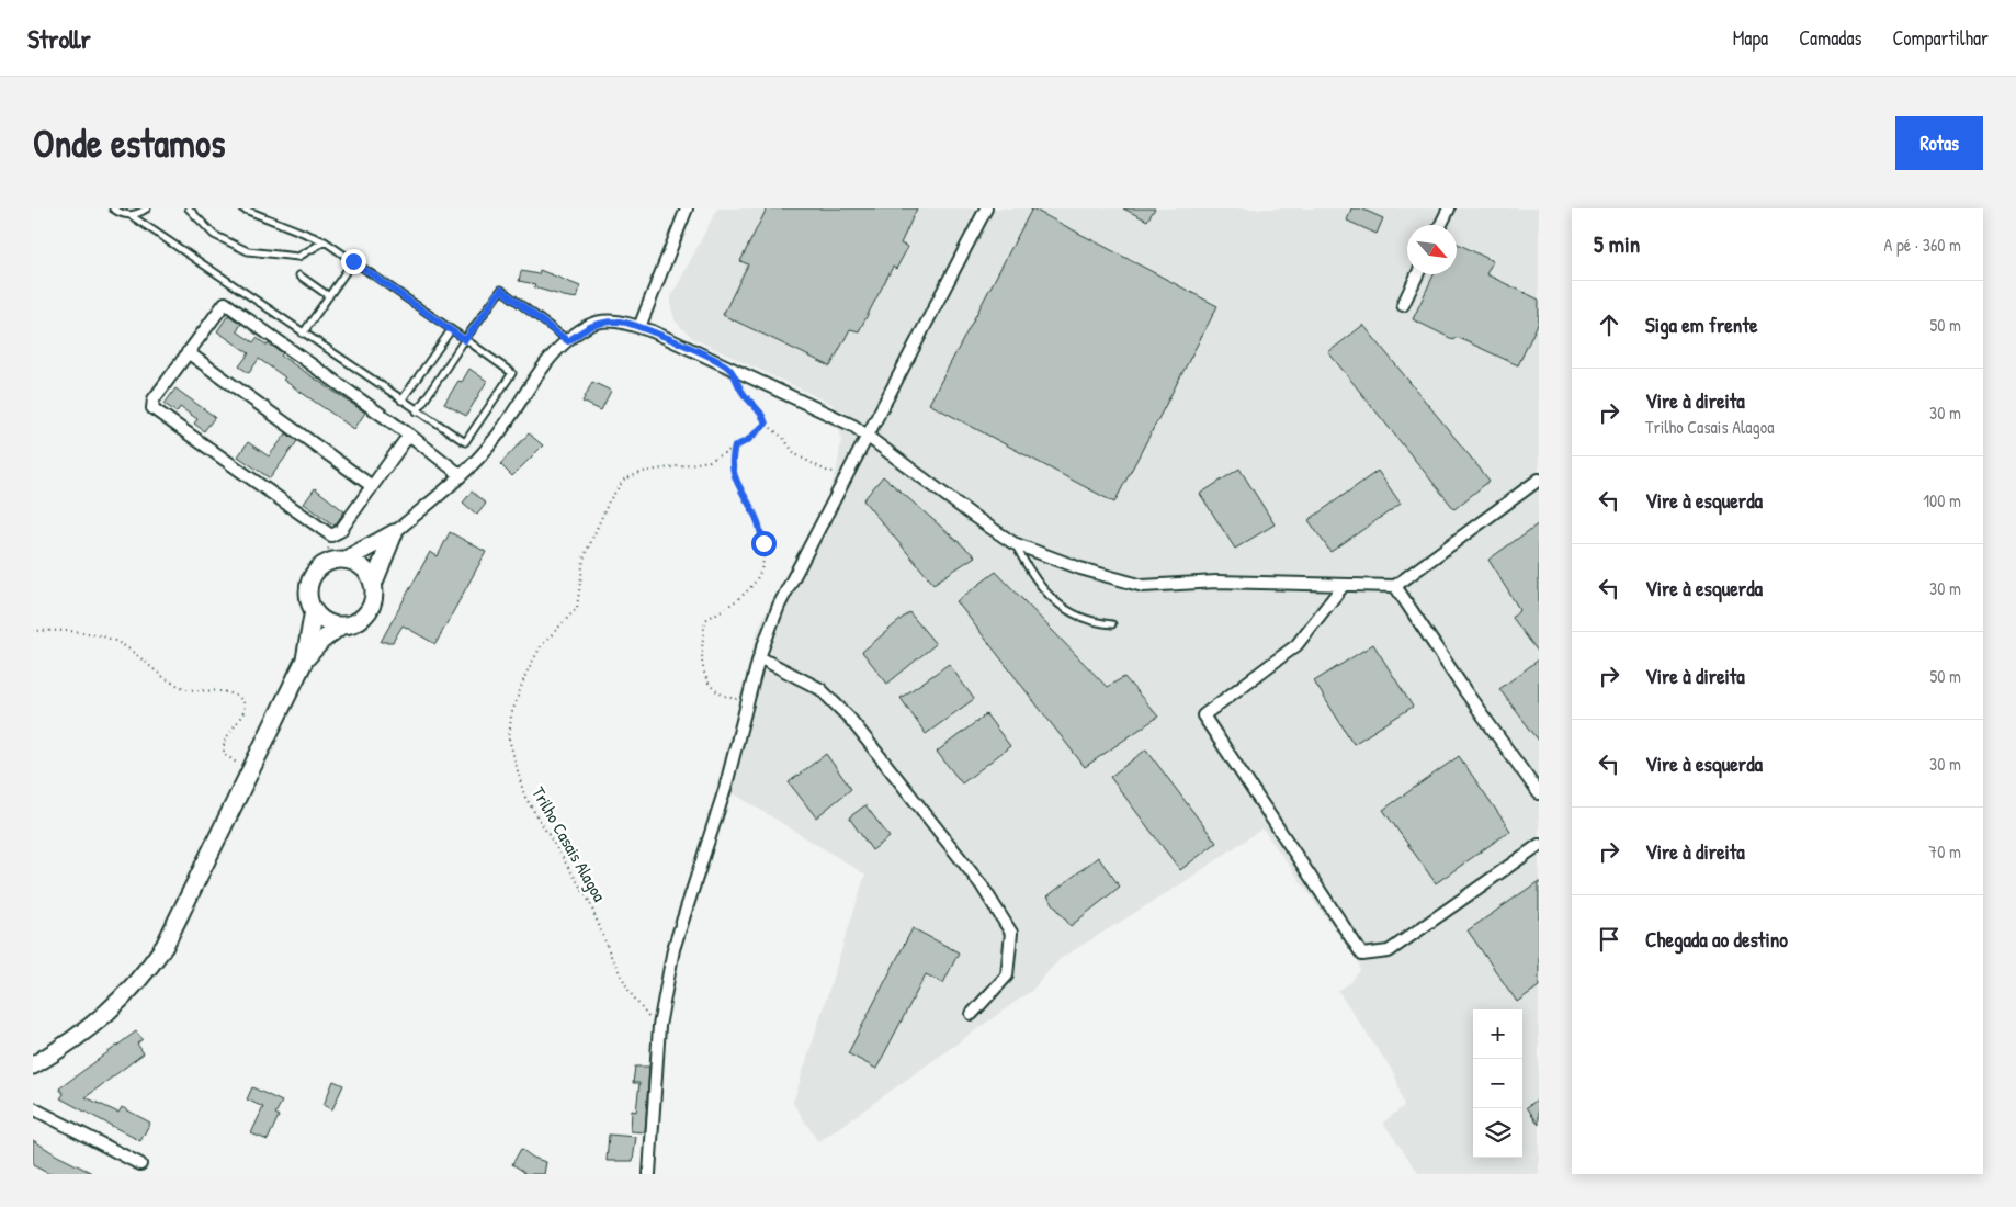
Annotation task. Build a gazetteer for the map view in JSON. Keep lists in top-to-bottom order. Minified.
{"streets":{"path":["Trilho Casais Alagoa"]},"north":"bottom right","page":{"header":"Strollr","nav":["Mapa","Camadas","Compartilhar"],"buttons":"Rotas","title":"Onde estamos","heading":["5 min","A pé · 360 m"],"list":[["Siga em frente","50 m"],["Vire à direita","Trilho Casais Alagoa","30 m"],["Vire à esquerda","100 m"],["Vire à esquerda","30 m"],["Vire à direita","50 m"],["Vire à esquerda","30 m"],["Vire à direita","70 m"],"Chegada ao destino"],"map_buttons":["+","−"]}}
